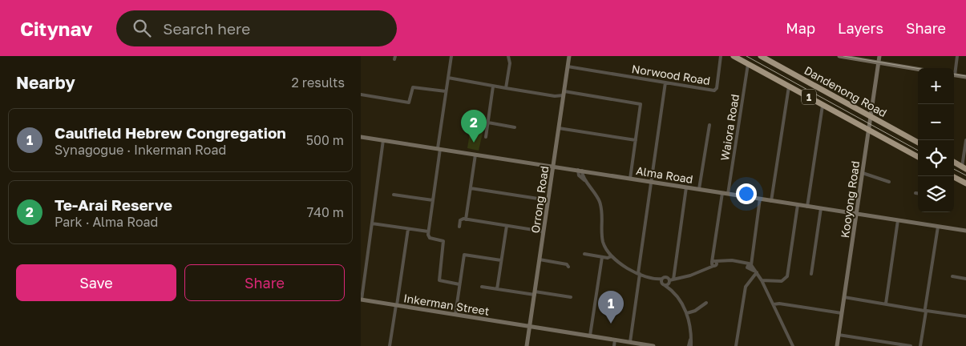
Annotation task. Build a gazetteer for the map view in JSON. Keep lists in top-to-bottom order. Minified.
{"streets":{"highway":["Dandenong Road","1"],"street":["Norwood Road","Waiora Road","Alma Road","Orrong Road","Kooyong Road","Inkerman Street"]},"crossings":[["Norwood Road","Orrong Road"],["Dandenong Road","Waiora Road"],["Dandenong Road","Kooyong Road"],["Waiora Road","Alma Road"],["Alma Road","Orrong Road"],["Alma Road","Kooyong Road"],["Orrong Road","Inkerman Street"]],"page":{"header":"Citynav","search":"Search here","nav":["Map","Layers","Share"],"heading":["Nearby","2 results"],"map_buttons":["+","−"],"list":[{"mark":"1","name":"Caulfield Hebrew Congregation","note":"Synagogue · Inkerman Road","value":"500 m"},{"mark":"2","name":"Te-Arai Reserve","note":"Park · Alma Road","value":"740 m"}],"pins":["2","1"],"buttons":["Save","Share"]}}
